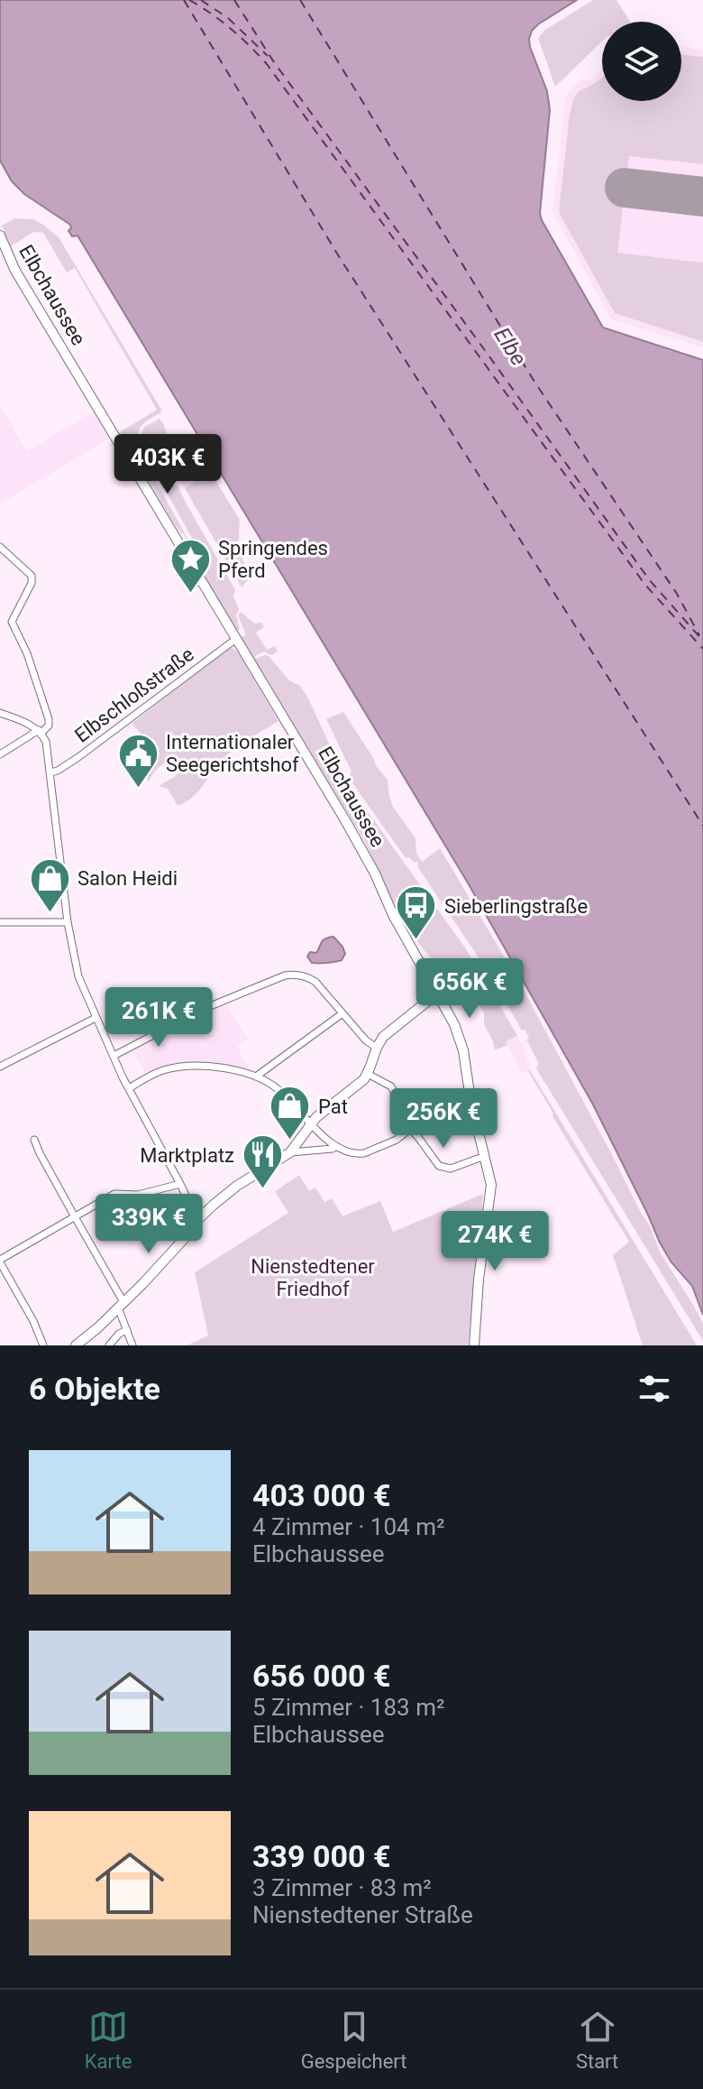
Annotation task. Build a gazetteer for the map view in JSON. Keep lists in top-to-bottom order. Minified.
{"streets":{"main road":["Elbchaussee"],"street":["Elbschloßstraße"]},"crossings":[["Elbchaussee","Elbschloßstraße"]],"water":["Elbe"],"parks":["Nienstedtener Friedhof"],"places":{"place":["Springendes Pferd"],"public building":["Internationaler Seegerichtshof"],"shop":["Salon Heidi","Pat"],"bus stop":["Sieberlingstraße"],"restaurant":["Marktplatz"]},"page":{"price":["403K €","656K €","261K €","256K €","339K €","274K €"],"heading":"6 Objekte","list":[{"name":"403 000 €","note":"4 Zimmer · 104 m² · Elbchaussee"},{"name":"656 000 €","note":"5 Zimmer · 183 m² · Elbchaussee"},{"name":"339 000 €","note":"3 Zimmer · 83 m² · Nienstedtener Straße"}],"tabs":["Karte","Gespeichert","Start"]}}
